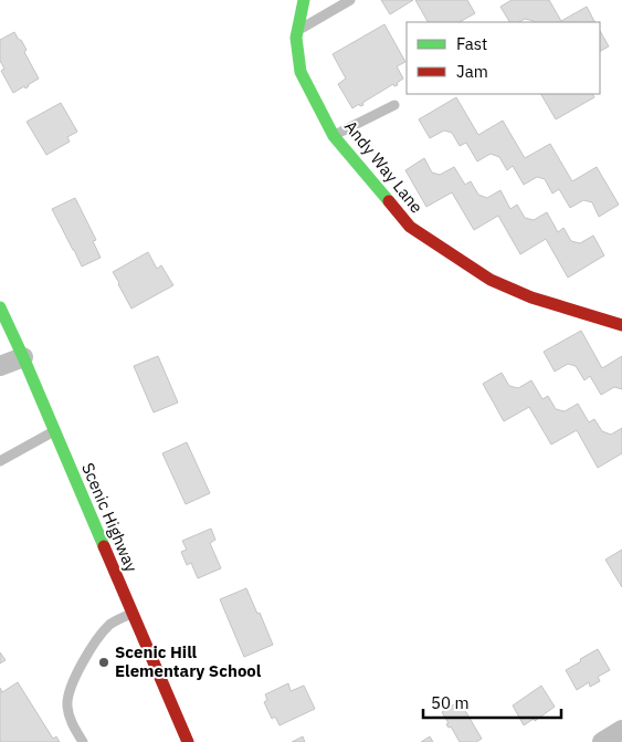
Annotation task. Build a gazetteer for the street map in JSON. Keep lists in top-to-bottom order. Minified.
{"streets":{"street":["Andy Way Lane","Scenic Highway"]},"places":["Scenic Hill Elementary School"],"legend":["Fast","Jam"],"scale_bar":"50 m"}
